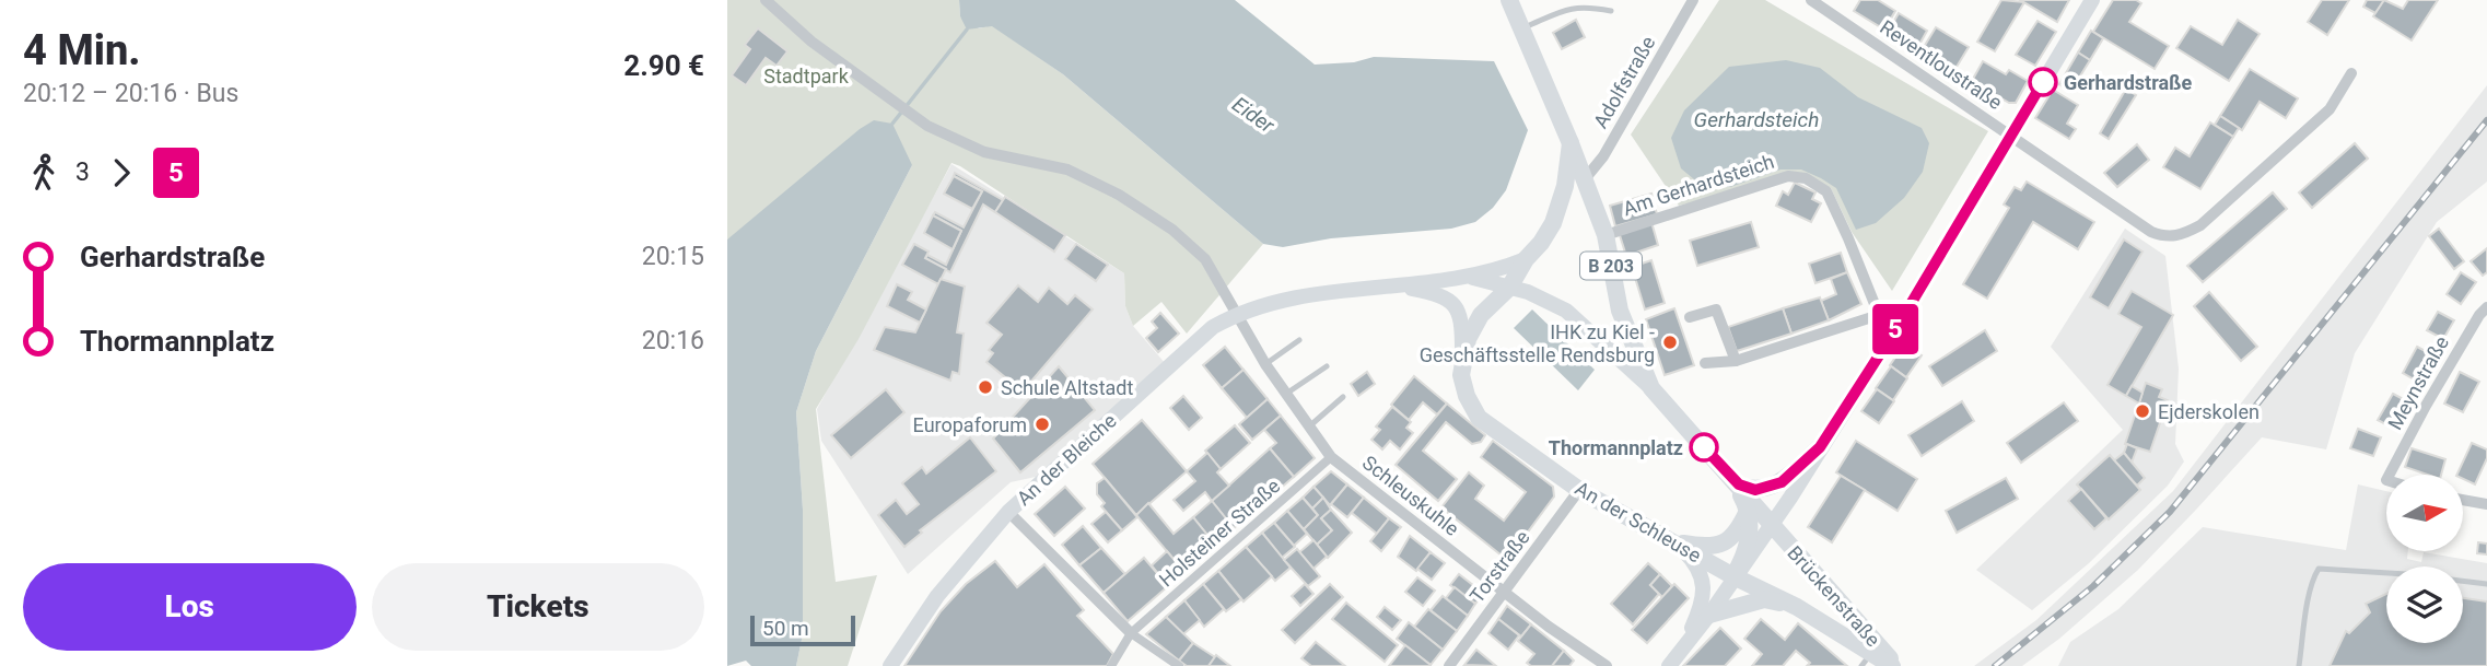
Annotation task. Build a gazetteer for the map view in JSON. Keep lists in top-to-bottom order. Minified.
{"streets":{"main road":["B 203","An der Bleiche","An der Schleuse","Brückenstraße"],"street":["Reventloustraße","Adolfstraße","Am Gerhardsteich","Meynstraße","Schleuskuhle","Holsteiner Straße","Torstraße"]},"crossings":[["Adolfstraße","B 203"],["Am Gerhardsteich","B 203"],["B 203","Brückenstraße"],["An der Bleiche","Schleuskuhle"],["Schleuskuhle","Holsteiner Straße"],["Schleuskuhle","Torstraße"],["An der Schleuse","Torstraße"],["An der Schleuse","Brückenstraße"]],"water":["Eider","Gerhardsteich"],"parks":["Stadtpark"],"places":["Gerhardstraße","IHK zu Kiel - Geschäftsstelle Rendsburg","Schule Altstadt","Ejderskolen","Europaforum","Thormannplatz"],"lines":["bus line 5"],"scale_bar":"50 m","north":"right","page":{"heading":["4 Min.","20:12 – 20:16 · Bus","2.90 €"],"on_map":"5","legs":["3","5"],"list":[{"name":"Gerhardstraße","value":"20:15"},{"name":"Thormannplatz","value":"20:16"}],"buttons":["Los","Tickets"],"scale":"50 m"}}
